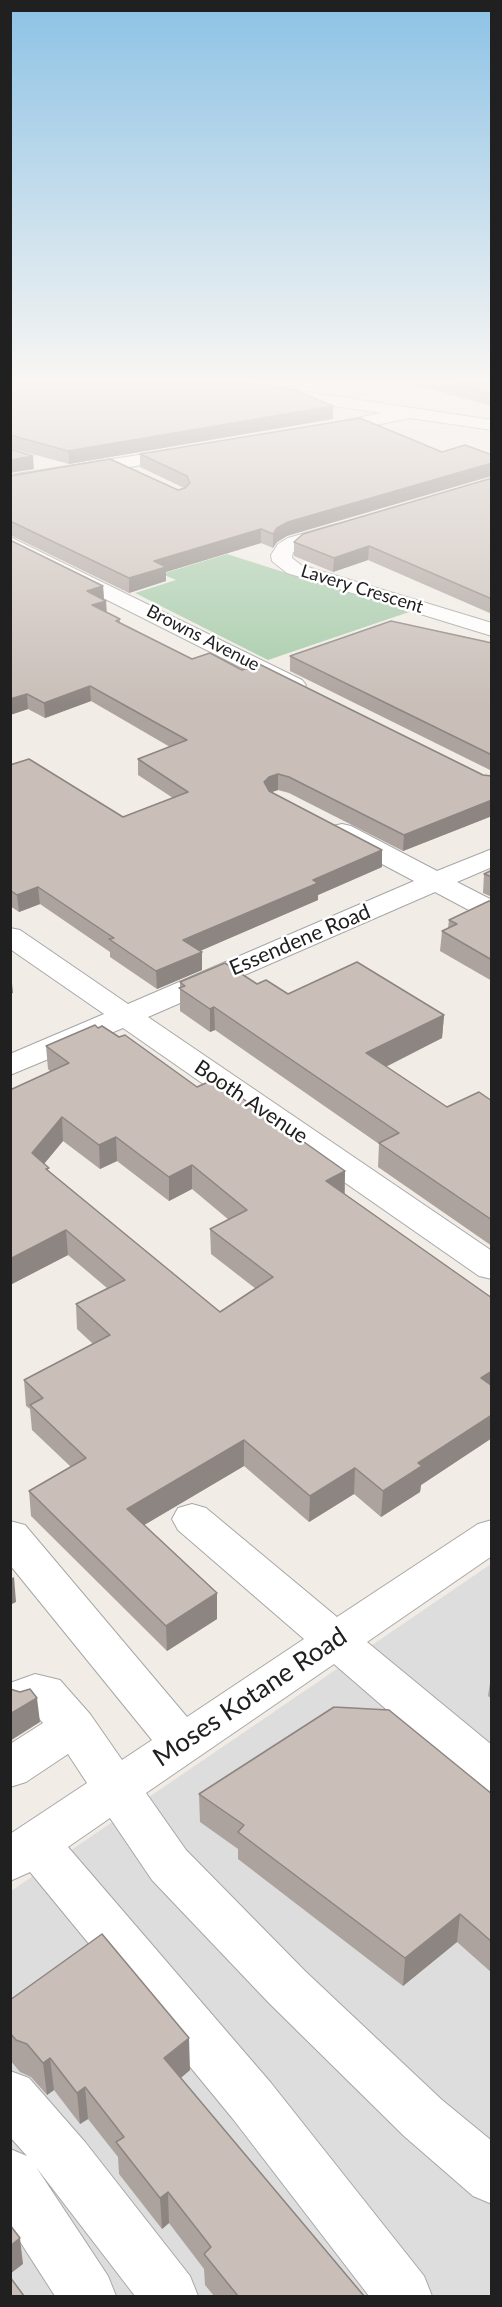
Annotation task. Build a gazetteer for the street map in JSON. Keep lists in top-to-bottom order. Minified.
{"streets":{"street":["Lavery Crescent","Browns Avenue","Essendene Road","Booth Avenue","Moses Kotane Road"]},"crossings":[["Essendene Road","Booth Avenue"]]}
